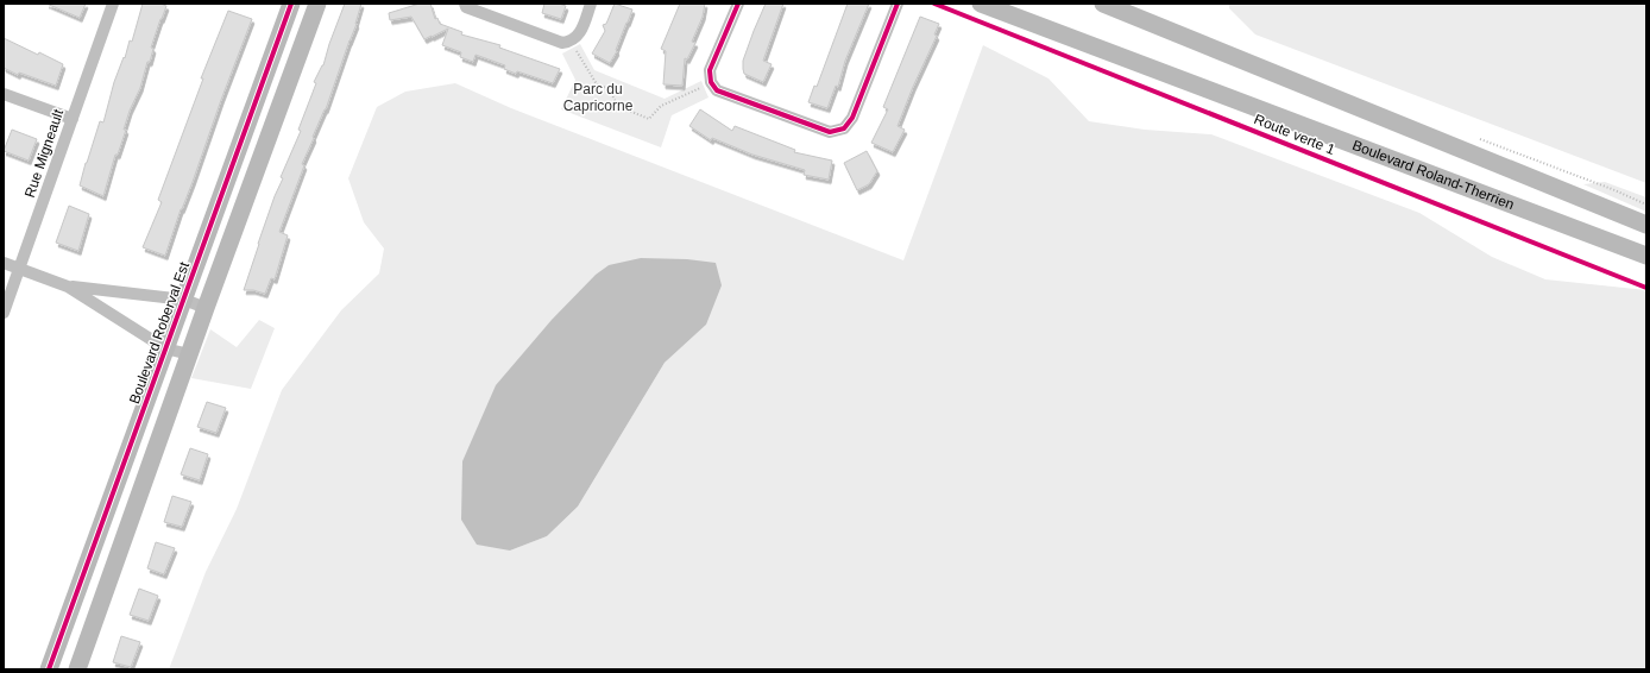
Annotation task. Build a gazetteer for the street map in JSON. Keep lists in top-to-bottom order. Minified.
{"streets":{"street":["Rue Migneault","Boulevard Roland-Therrien","Boulevard Roberval Est"],"cycle path":["Route verte 1"]},"parks":["Parc du Capricorne"]}
